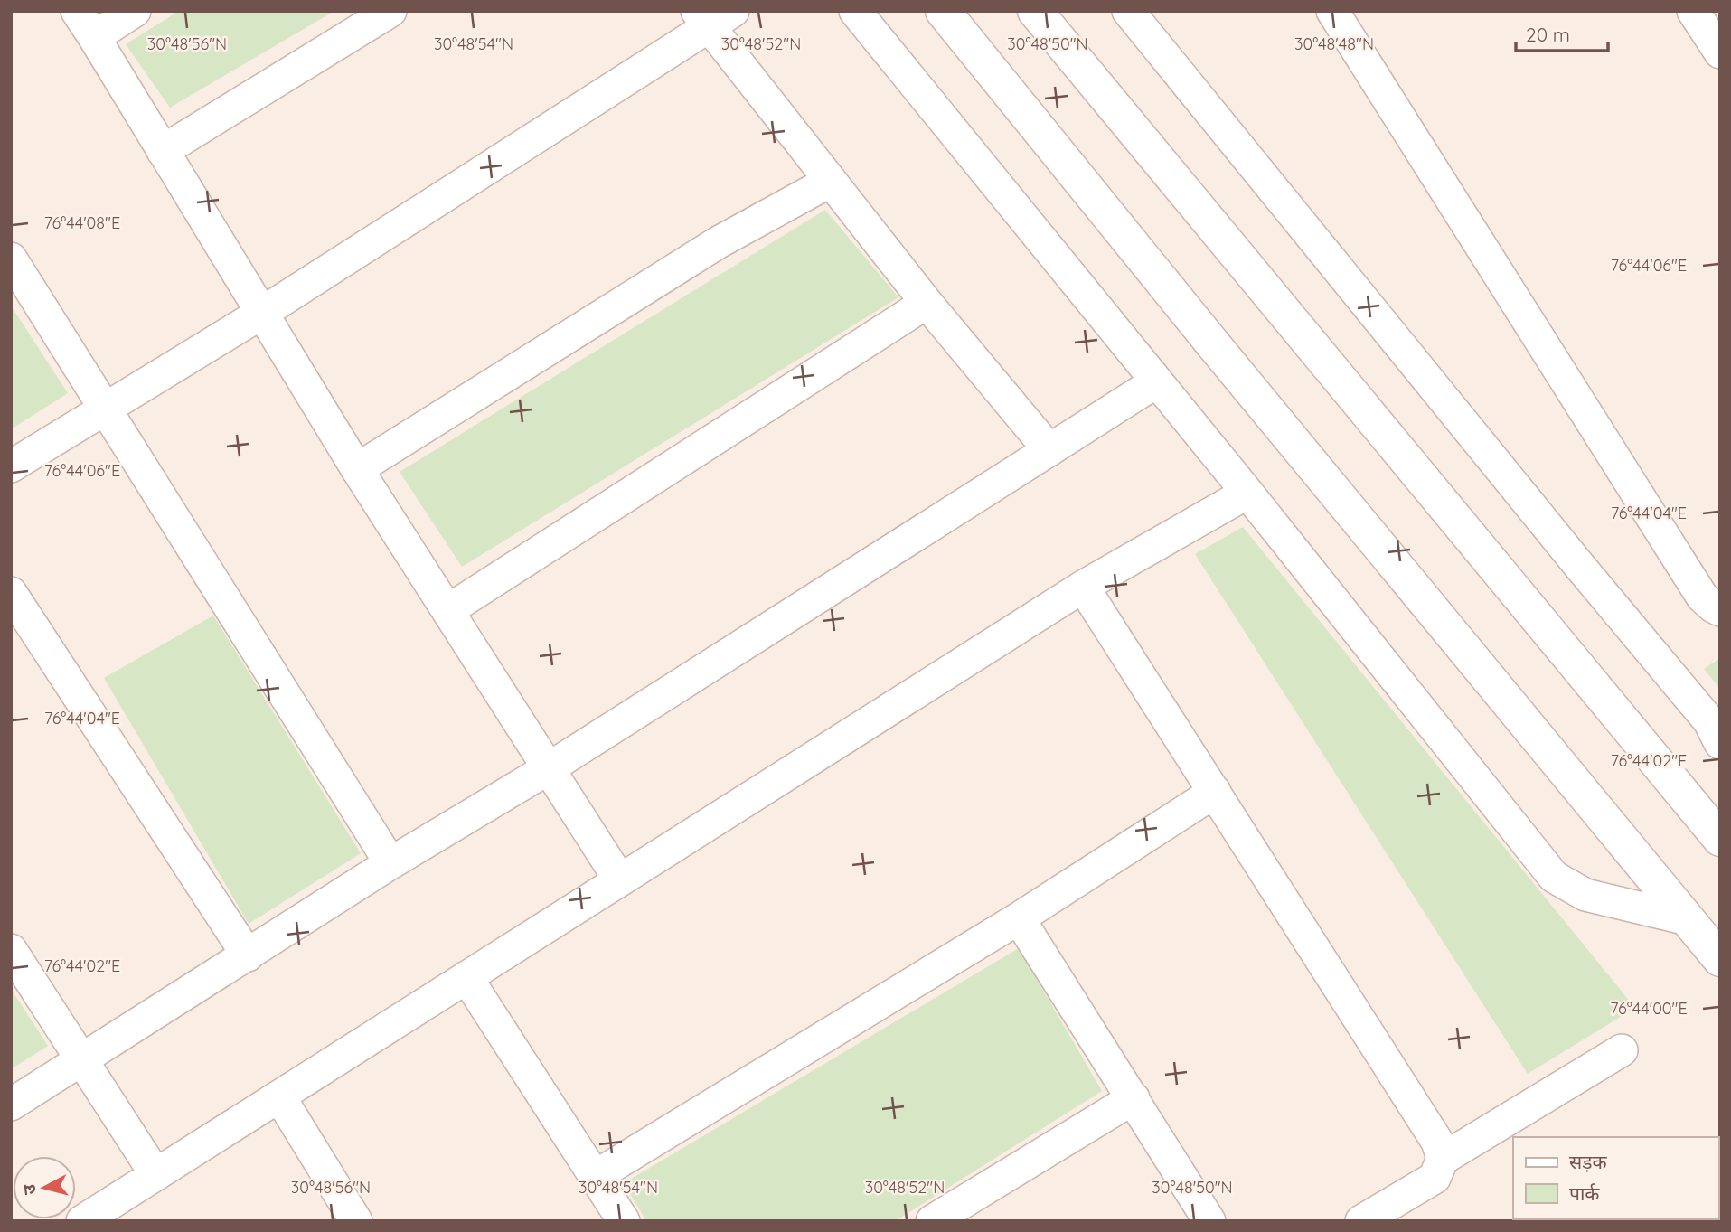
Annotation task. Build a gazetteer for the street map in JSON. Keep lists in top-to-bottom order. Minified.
{"legend":["सड़क","पार्क"],"scale_bar":"20 m","north":"left","coordinates":["30°48'56\"N","30°48'54\"N","30°48'52\"N","30°48'50\"N","30°48'48\"N","76°44'08\"E","76°44'06\"E","76°44'04\"E","76°44'02\"E","76°44'00\"E"]}
